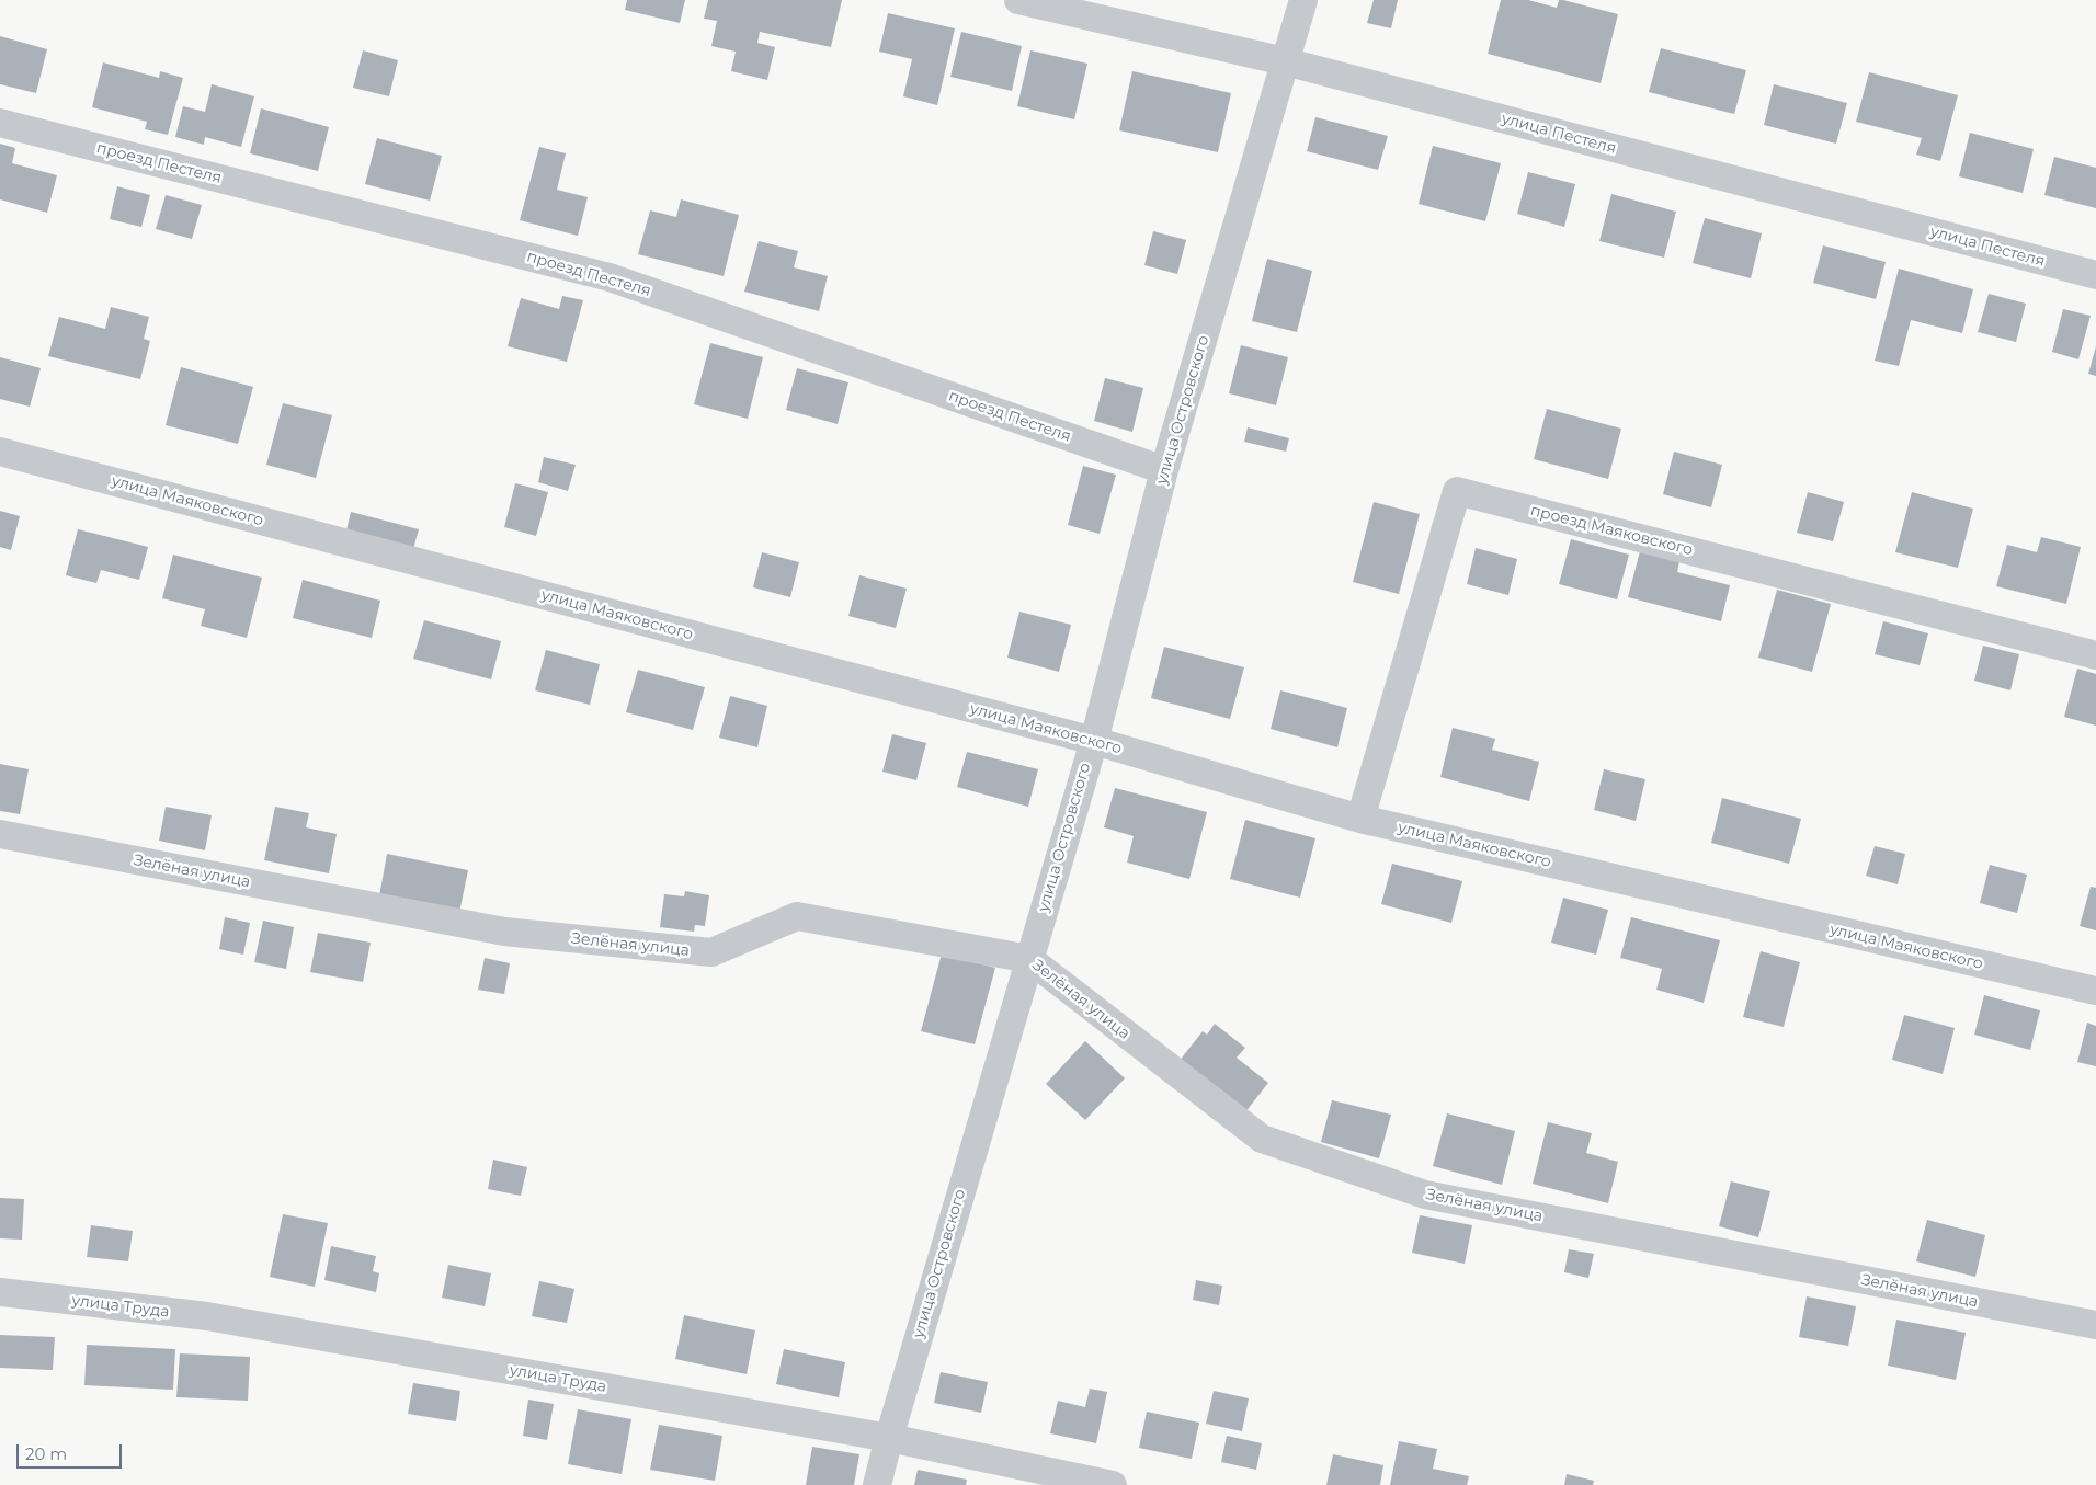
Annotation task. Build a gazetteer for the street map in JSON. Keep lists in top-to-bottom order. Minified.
{"streets":{"street":["улица Пестеля","проезд Пестеля","улица Островского","улица Маяковского","проезд Маяковского","Зелёная улица","улица Труда"]},"crossings":[["улица Пестеля","улица Островского"],["проезд Пестеля","улица Островского"],["улица Островского","улица Маяковского"],["улица Островского","Зелёная улица"],["улица Островского","улица Труда"],["улица Маяковского","проезд Маяковского"]],"scale_bar":"20 m"}
